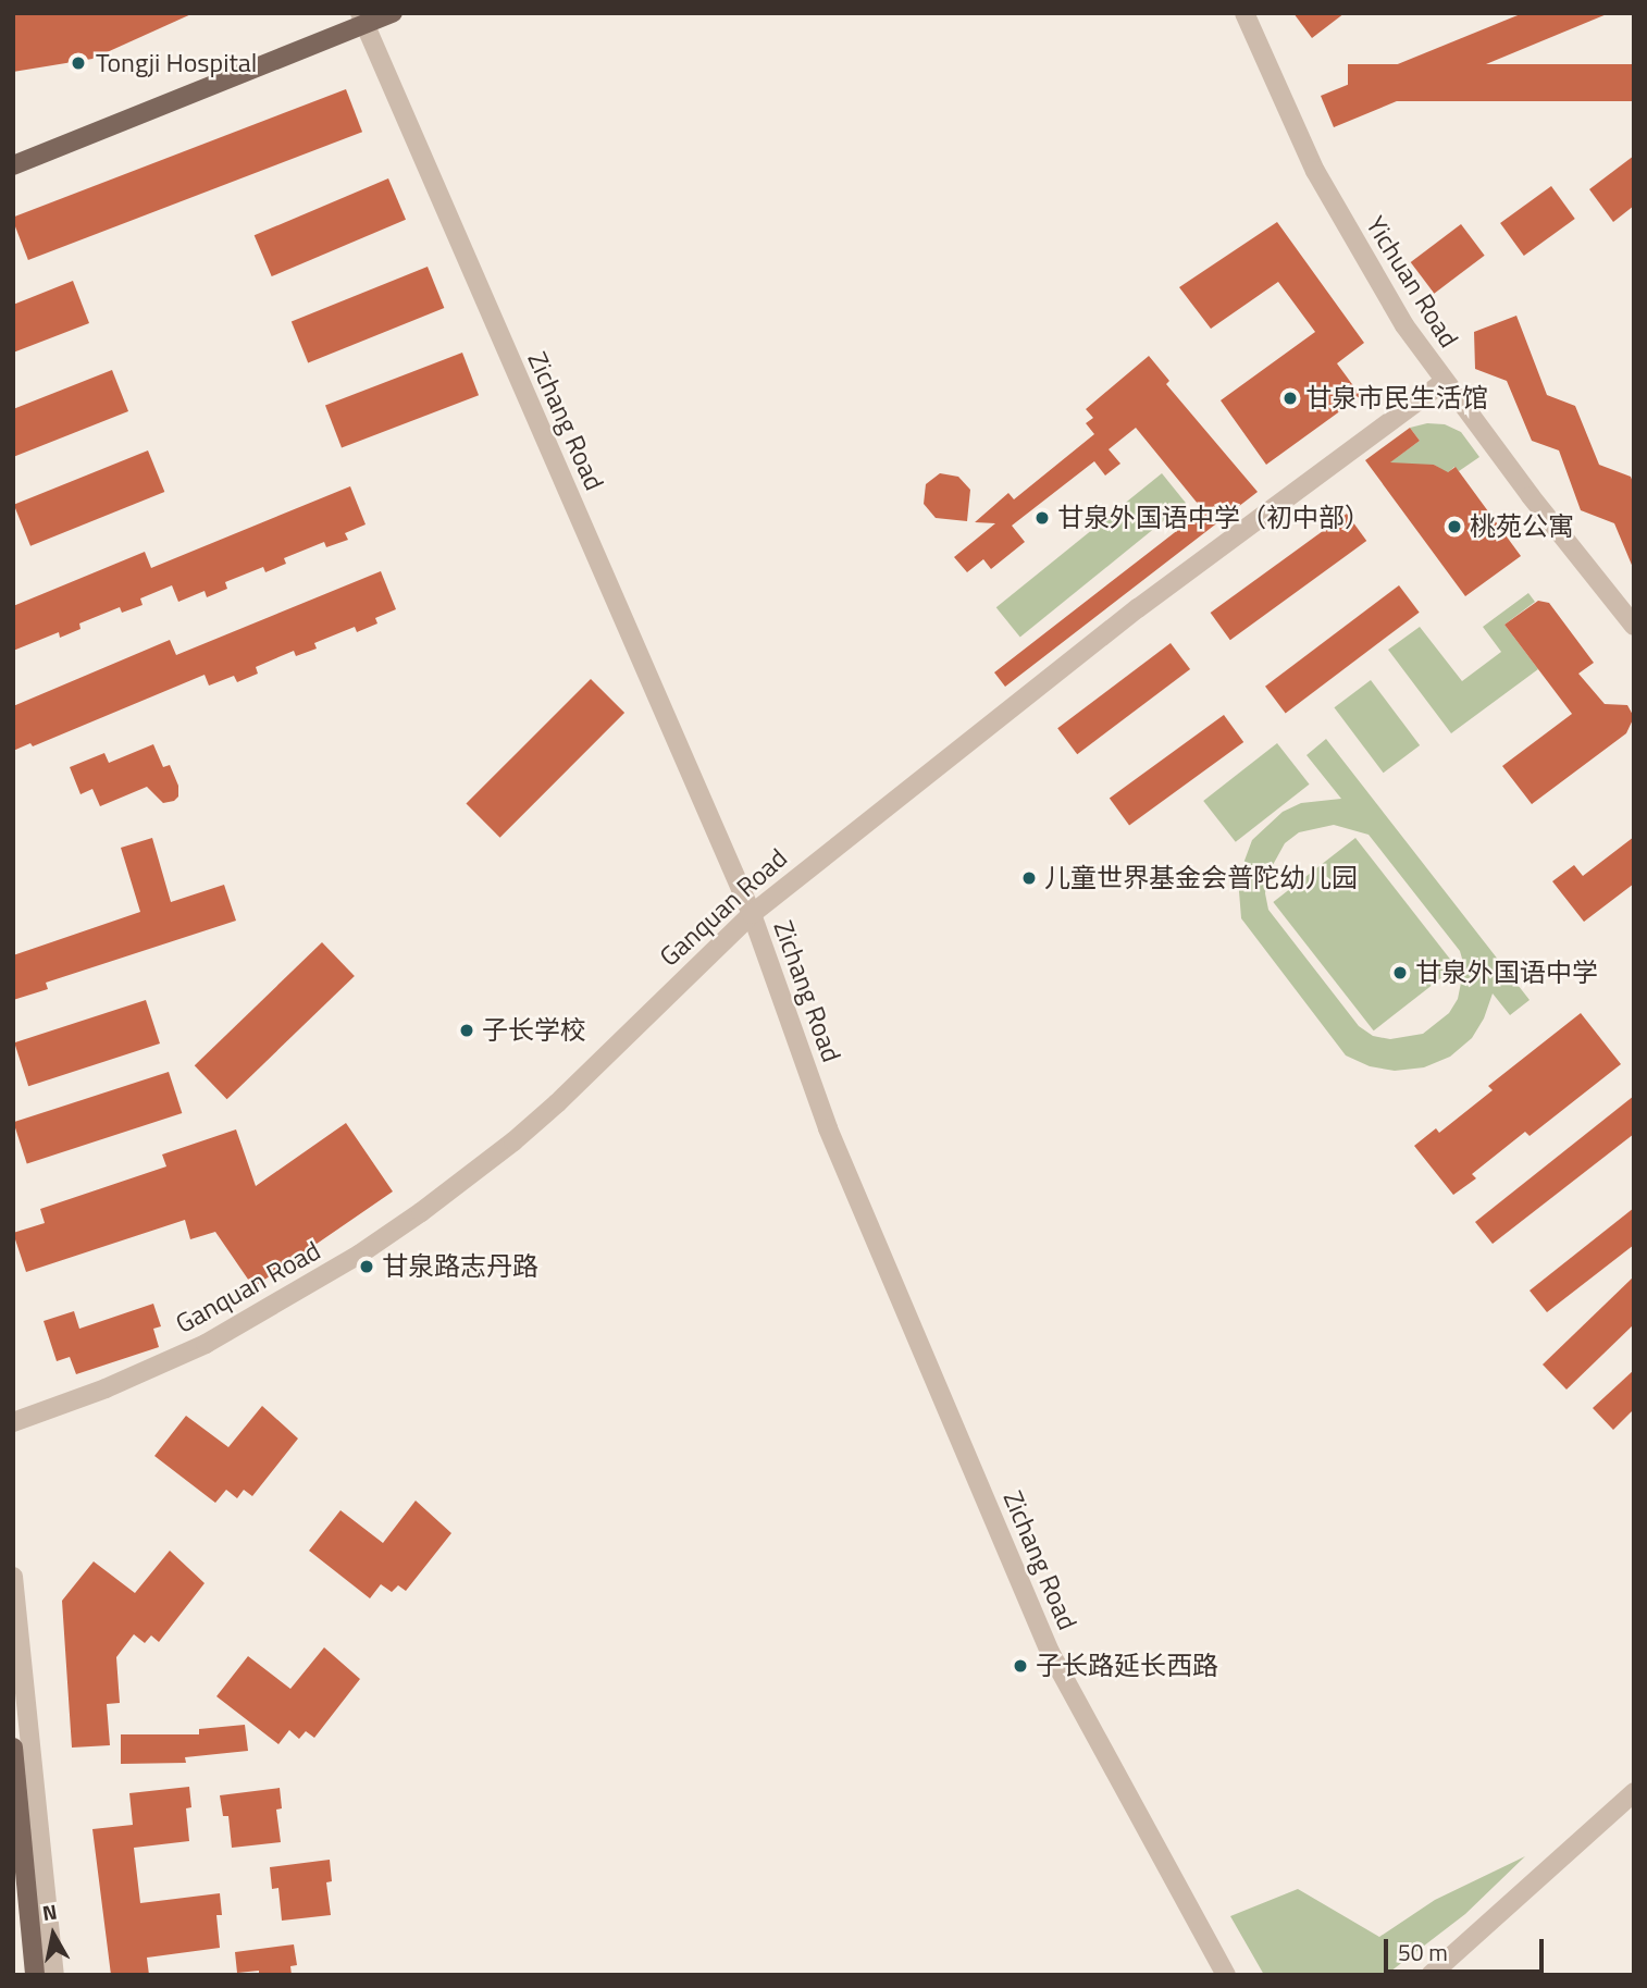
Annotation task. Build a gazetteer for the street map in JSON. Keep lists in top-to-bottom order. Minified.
{"streets":{"street":["Yichuan Road","Zichang Road","Ganquan Road"]},"crossings":[["Yichuan Road","Ganquan Road"],["Zichang Road","Ganquan Road"]],"places":["Tongji Hospital","甘泉市民生活馆","甘泉外国语中学（初中部）","桃苑公寓","儿童世界基金会普陀幼儿园","甘泉外国语中学","子长学校","甘泉路志丹路","子长路延长西路"],"scale_bar":"50 m","north":"top"}
